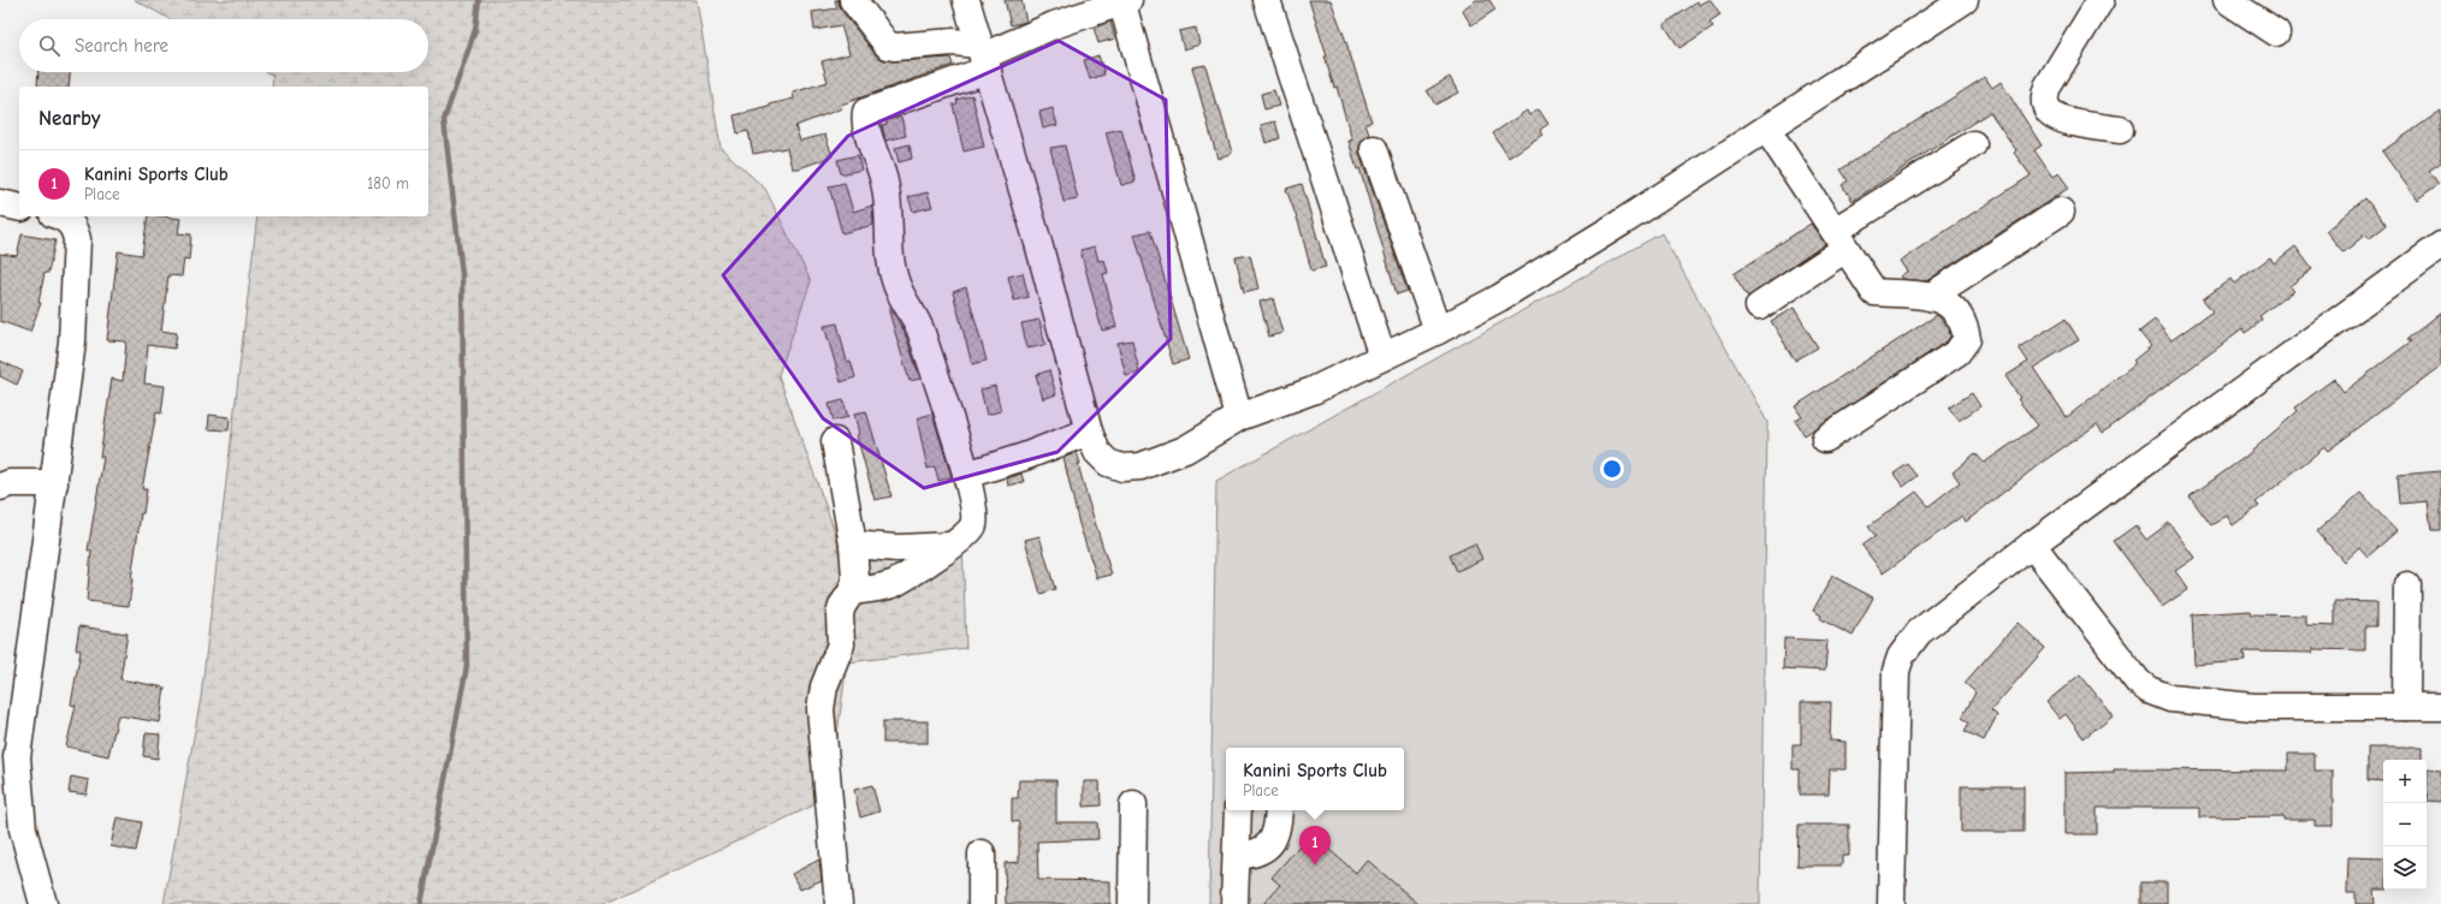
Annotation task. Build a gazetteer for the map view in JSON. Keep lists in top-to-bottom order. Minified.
{"page":{"search":"Search here","heading":"Nearby","list":[{"mark":"1","name":"Kanini Sports Club","note":"Place","value":"180 m"}],"popup":["Kanini Sports Club","Place"],"map_buttons":["+","−"],"pins":"1"}}
